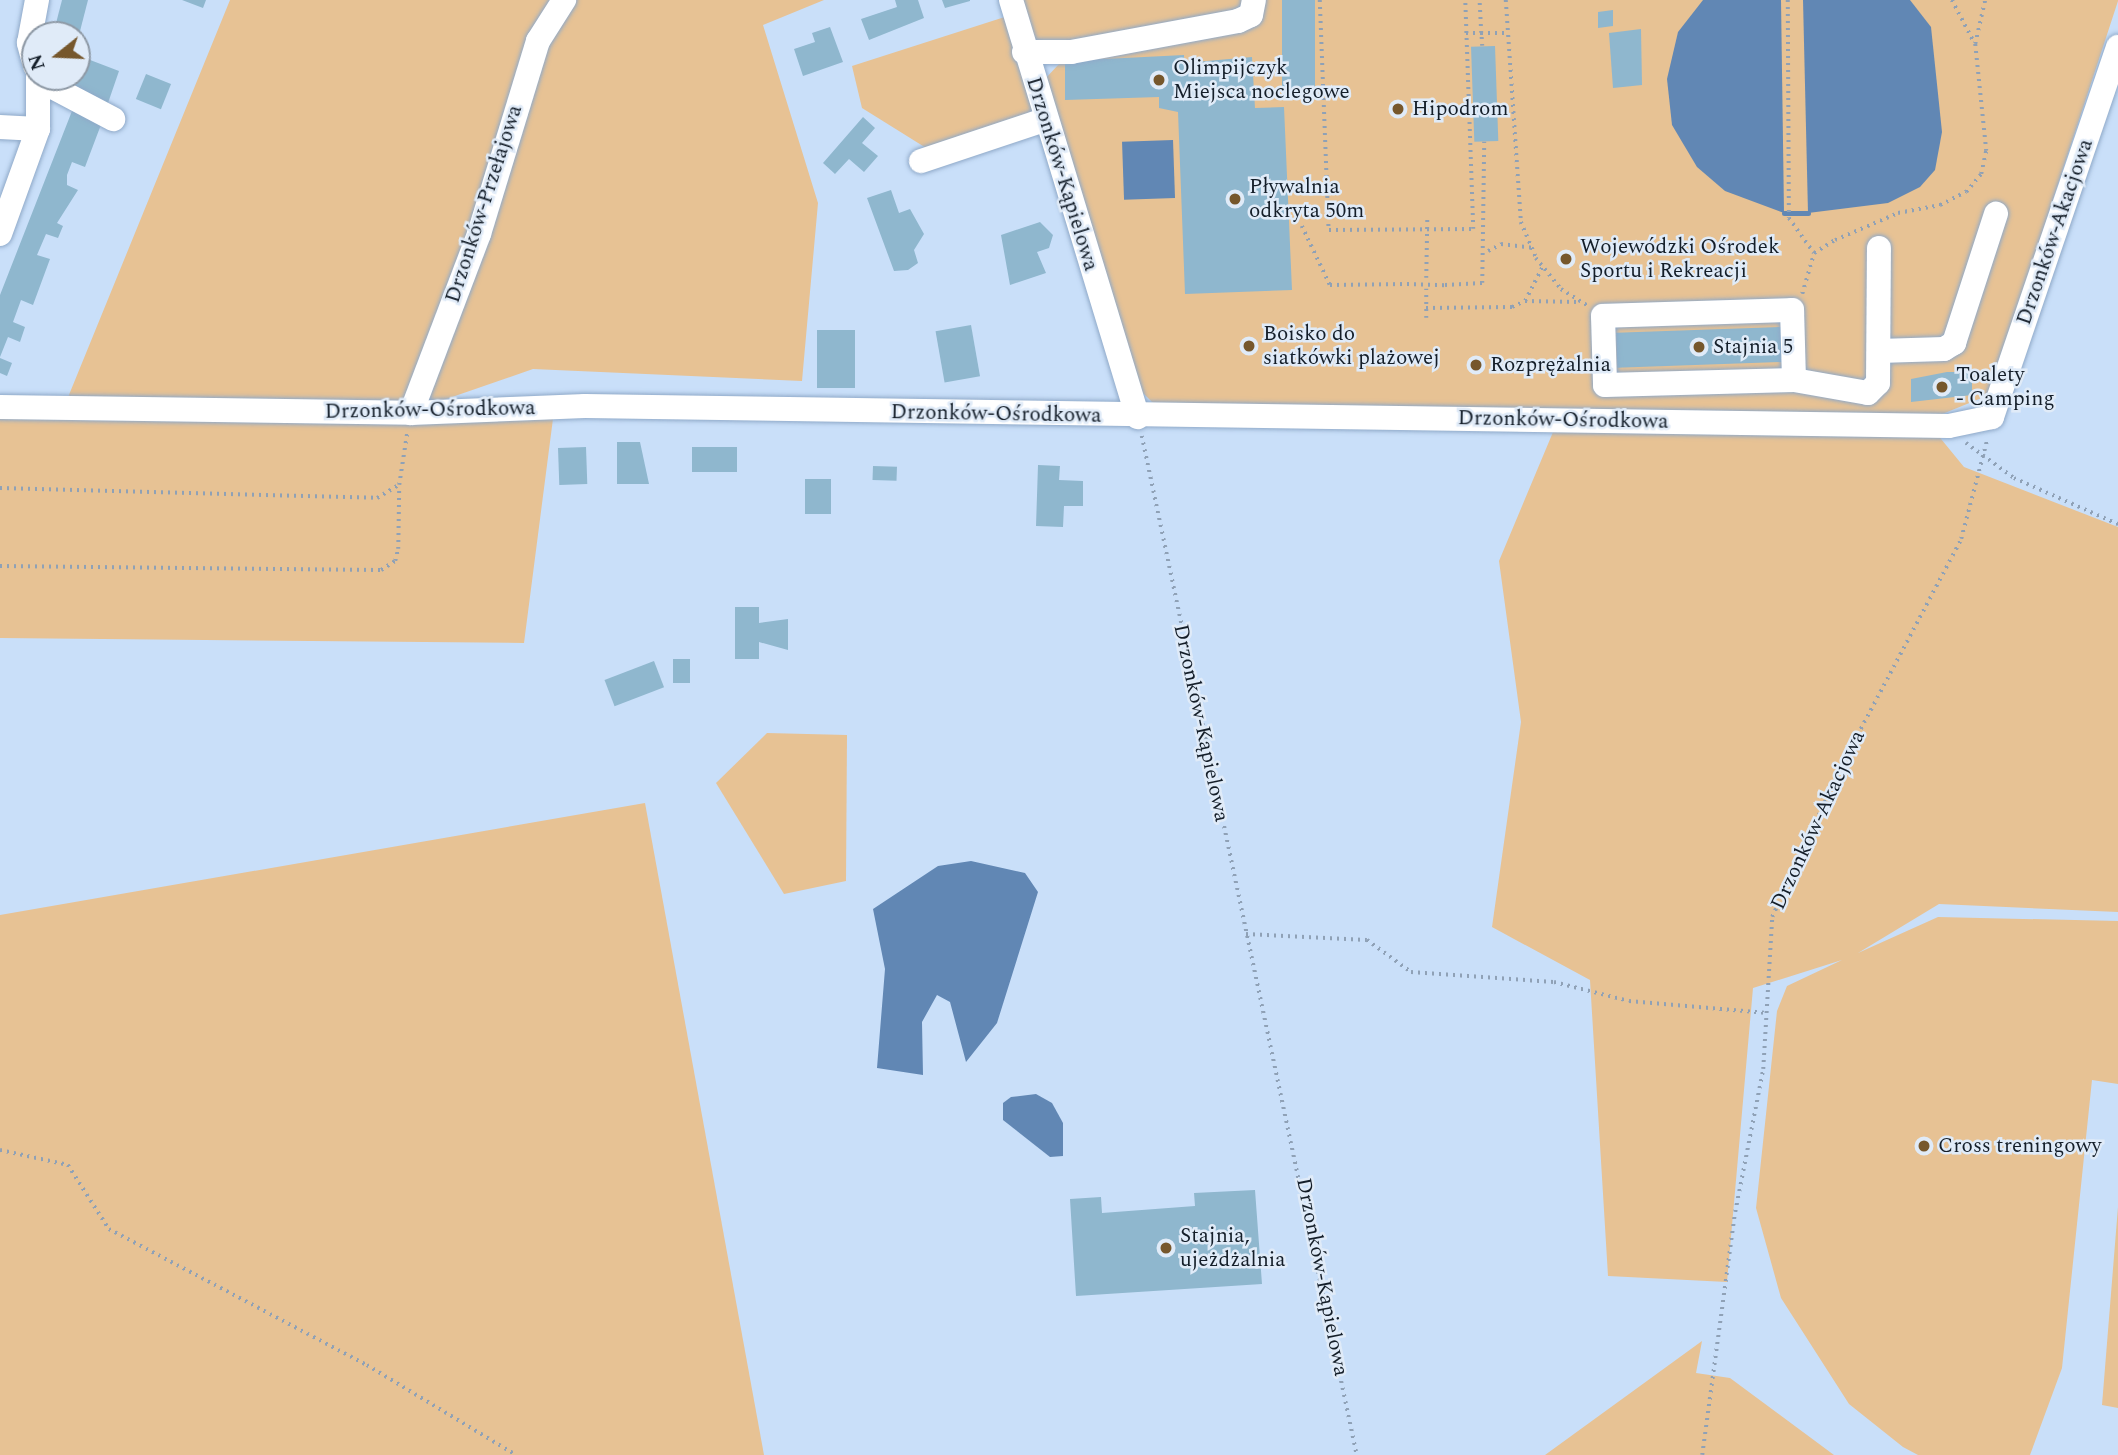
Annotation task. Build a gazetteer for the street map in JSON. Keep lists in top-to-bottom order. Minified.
{"streets":{"street":["Drzonków-Kąpielowa","Drzonków-Przełajowa","Drzonków-Akacjowa","Drzonków-Ośrodkowa"]},"crossings":[["Drzonków-Kąpielowa","Drzonków-Ośrodkowa"],["Drzonków-Przełajowa","Drzonków-Ośrodkowa"],["Drzonków-Akacjowa","Drzonków-Ośrodkowa"]],"places":["Olimpijczyk Miejsca noclegowe","Hipodrom","Pływalnia odkryta 50m","Wojewódzki Ośrodek Sportu i Rekreacji","Boisko do siatkówki plażowej","Stajnia 5","Rozprężalnia","Toalety - Camping","Cross treningowy","Stajnia, ujeżdżalnia"],"north":"left"}
